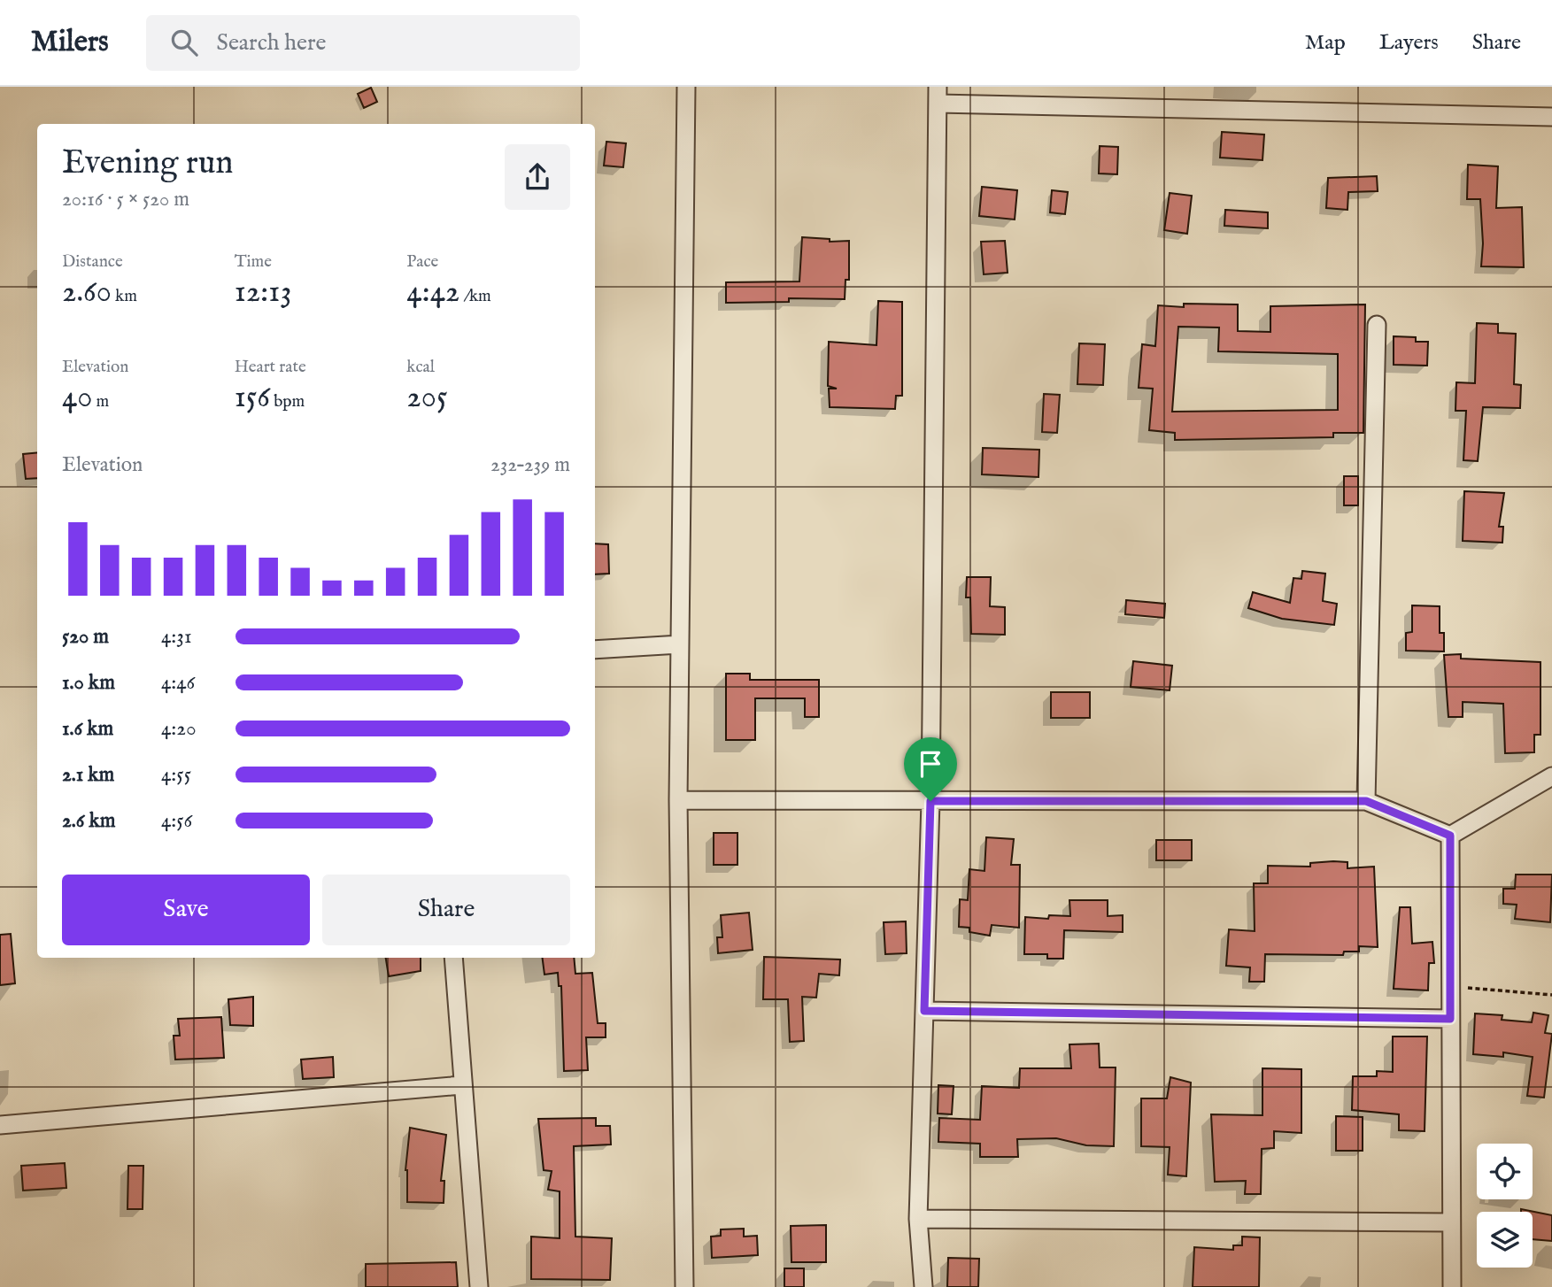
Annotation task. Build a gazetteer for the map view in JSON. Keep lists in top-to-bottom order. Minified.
{"page":{"header":"Milers","search":"Search here","nav":["Map","Layers","Share"],"heading":["Evening run","20:16 · 5 × 520 m"],"stats":[["Distance","2.60 km"],["Time","12:13"],["Pace","4:42 /km"],["Elevation","40 m"],["Heart rate","156 bpm"],["kcal","205"]],"chart":["Elevation","232–239 m"],"list":[{"name":"520 m","note":"4:31"},{"name":"1.0 km","note":"4:46"},{"name":"1.6 km","note":"4:20"},{"name":"2.1 km","note":"4:55"},{"name":"2.6 km","note":"4:56"}],"buttons":["Save","Share"]}}
